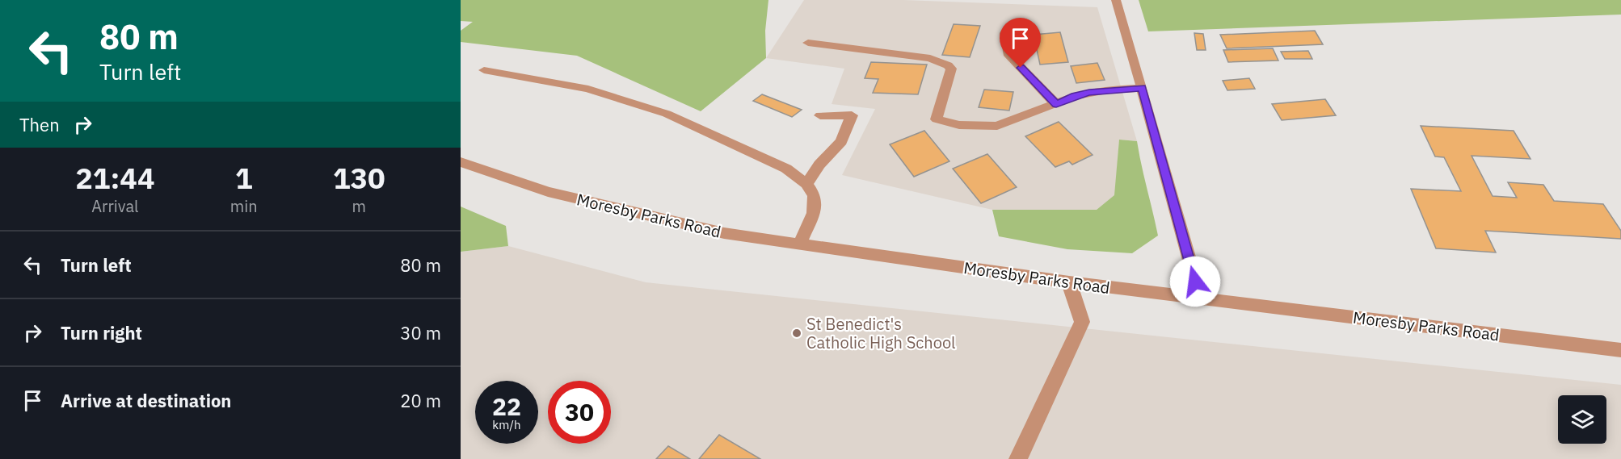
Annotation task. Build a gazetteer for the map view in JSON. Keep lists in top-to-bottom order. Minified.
{"streets":{"street":["Moresby Parks Road"]},"places":["St Benedict's Catholic High School"],"page":{"turn":["80 m","Turn left"],"then":"Then","eta":["21:44","Arrival","1","min","130","m"],"list":[{"name":"Turn left","value":"80 m"},{"name":"Turn right","value":"30 m"},{"name":"Arrive at destination","value":"20 m"}],"speed":"22 km/h","limit":"30"}}
